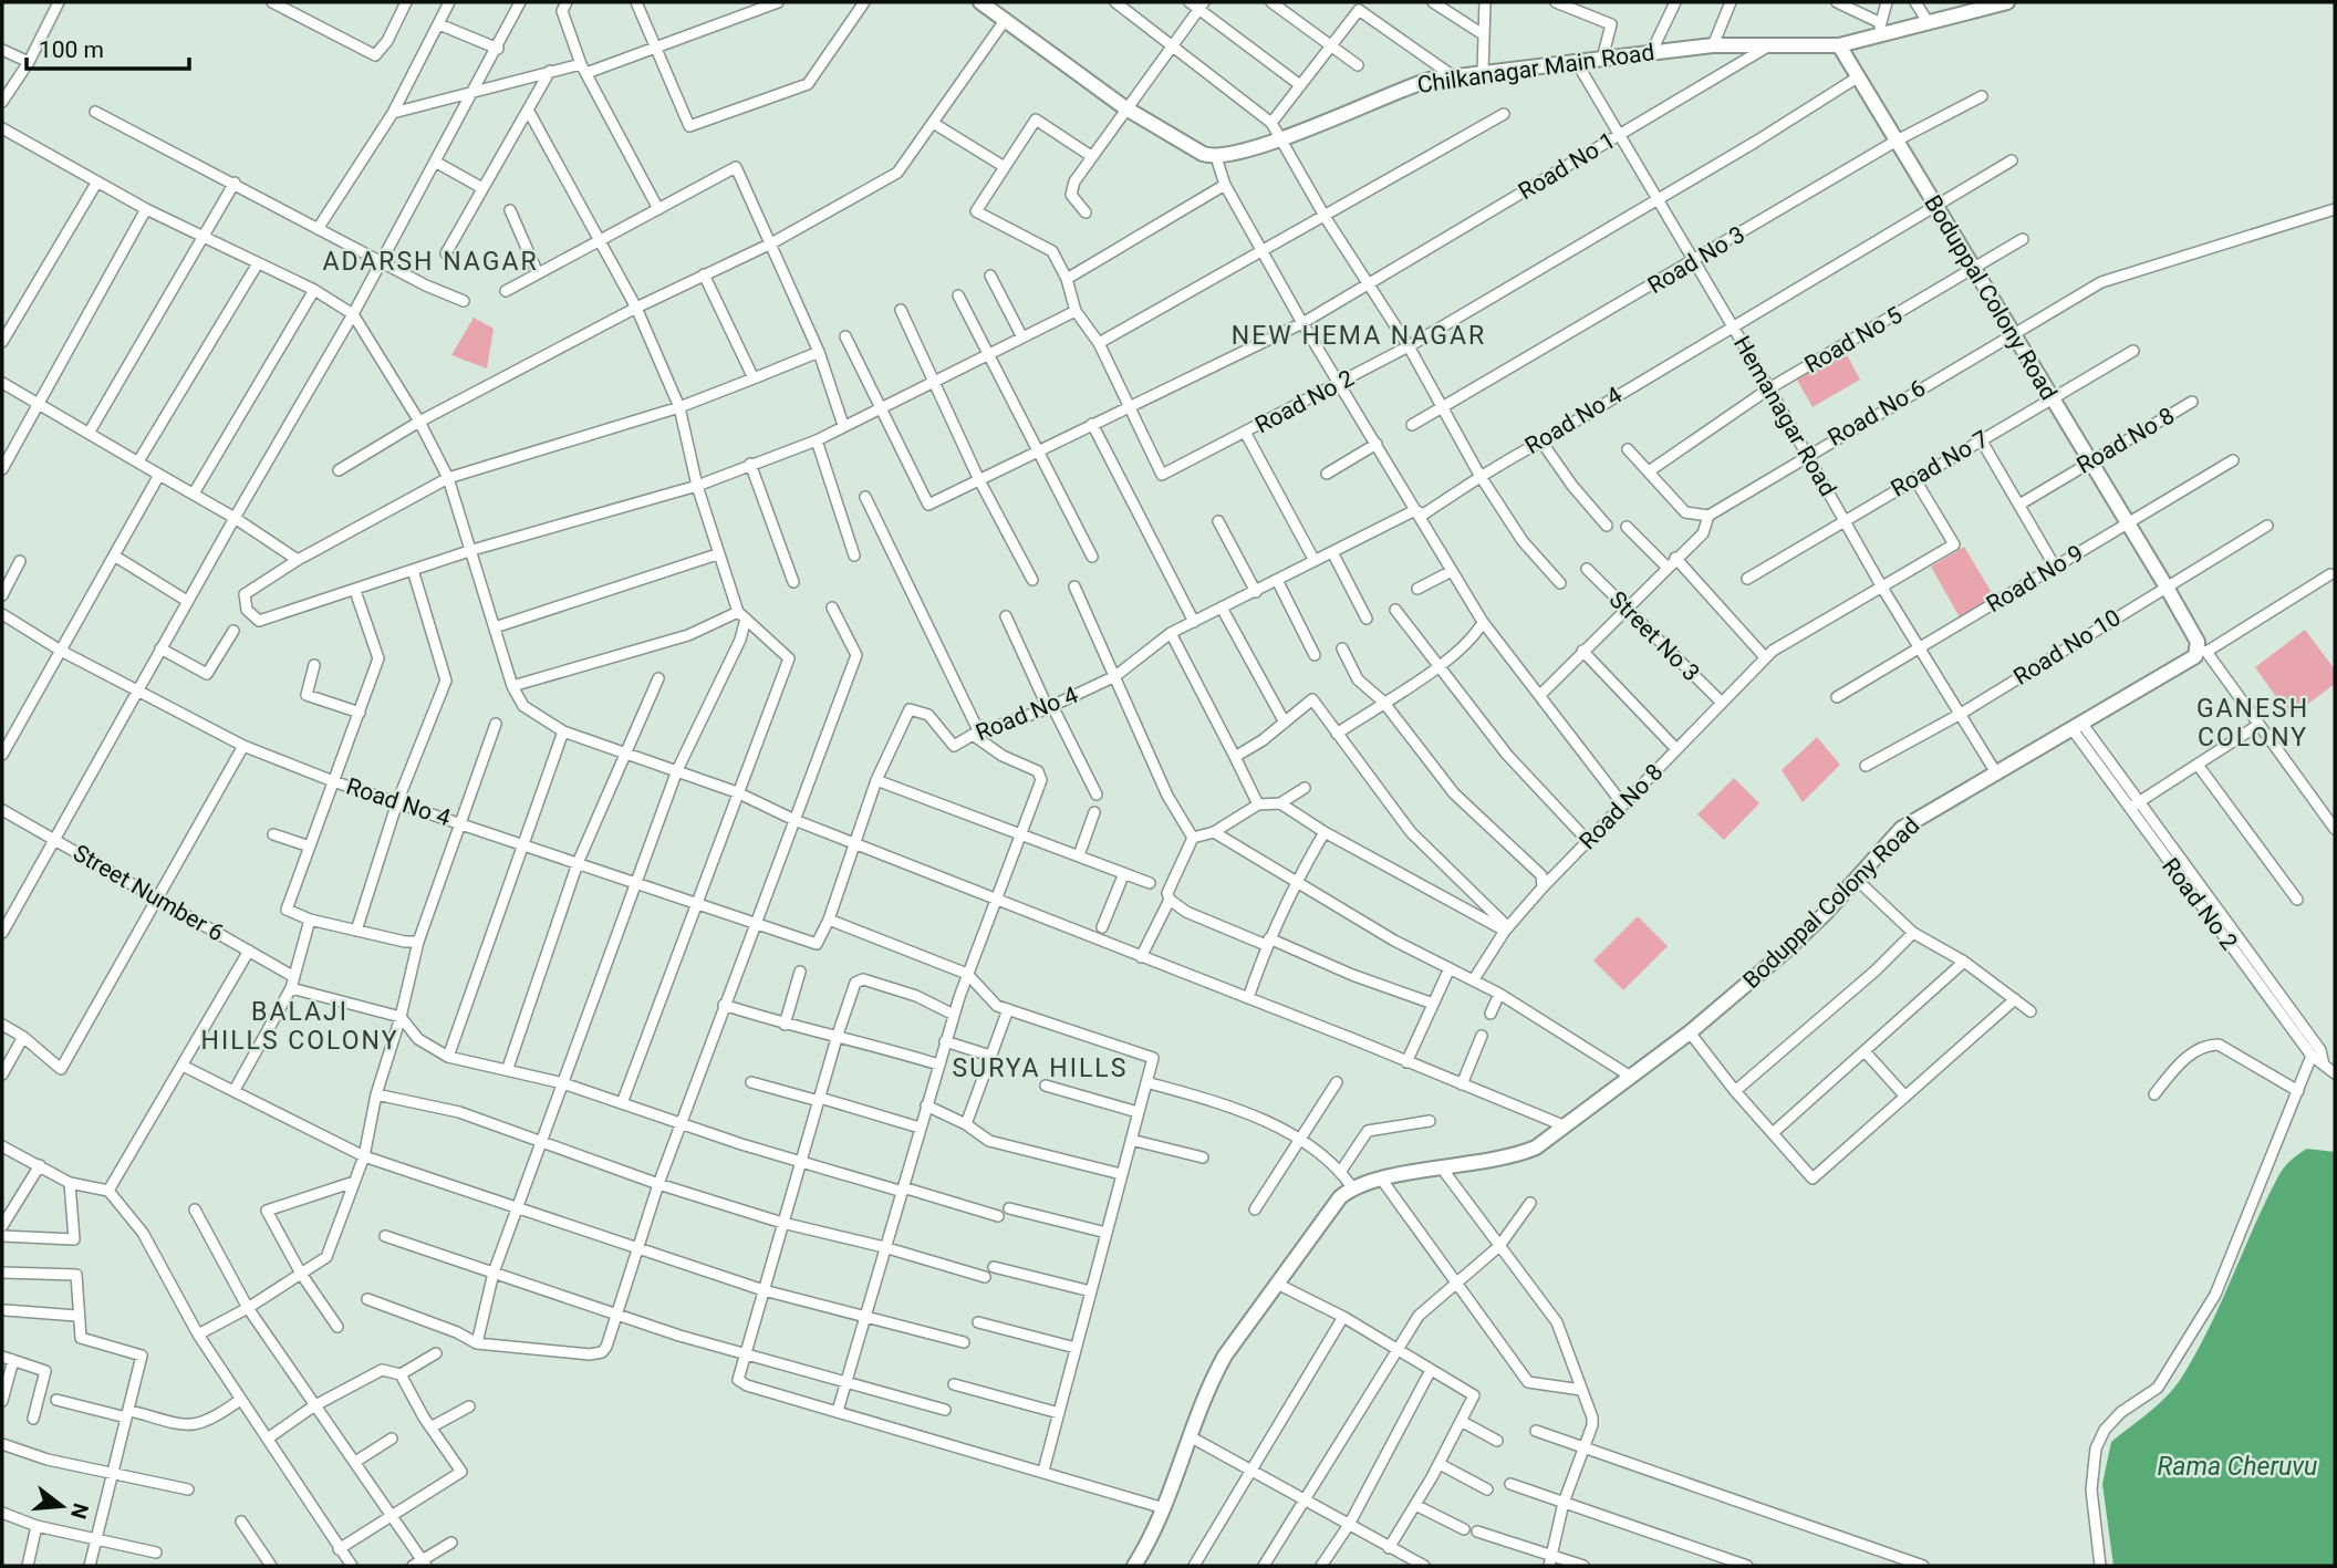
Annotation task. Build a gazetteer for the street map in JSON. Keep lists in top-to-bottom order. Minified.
{"streets":{"street":["Chilkanagar Main Road","Road No 1","Road No 3","Boduppal Colony Road","Road No 5","Road No 2","Road No 6","Hemanagar Road","Road No 4","Road No 8","Road No 7","Road No 9","Street No 3","Road No 10","Street Number 6"]},"crossings":[["Chilkanagar Main Road","Road No 1"],["Chilkanagar Main Road","Boduppal Colony Road"],["Chilkanagar Main Road","Hemanagar Road"],["Road No 1","Road No 2"],["Road No 1","Hemanagar Road"],["Road No 3","Boduppal Colony Road"],["Road No 3","Hemanagar Road"],["Boduppal Colony Road","Road No 5"],["Boduppal Colony Road","Road No 2"],["Boduppal Colony Road","Road No 6"],["Boduppal Colony Road","Hemanagar Road"],["Boduppal Colony Road","Road No 4"],["Boduppal Colony Road","Road No 8"],["Boduppal Colony Road","Road No 7"],["Boduppal Colony Road","Road No 9"],["Boduppal Colony Road","Road No 10"],["Road No 5","Hemanagar Road"],["Road No 2","Hemanagar Road"],["Road No 6","Hemanagar Road"],["Road No 6","Street No 3"],["Hemanagar Road","Road No 4"],["Hemanagar Road","Road No 8"],["Hemanagar Road","Road No 7"],["Hemanagar Road","Road No 9"],["Hemanagar Road","Road No 10"],["Road No 8","Road No 7"],["Road No 8","Street No 3"]],"districts":["ADARSH NAGAR","NEW HEMA NAGAR","GANESH COLONY","BALAJI HILLS COLONY","SURYA HILLS"],"water":["Rama Cheruvu"],"scale_bar":"100 m","north":"right"}
